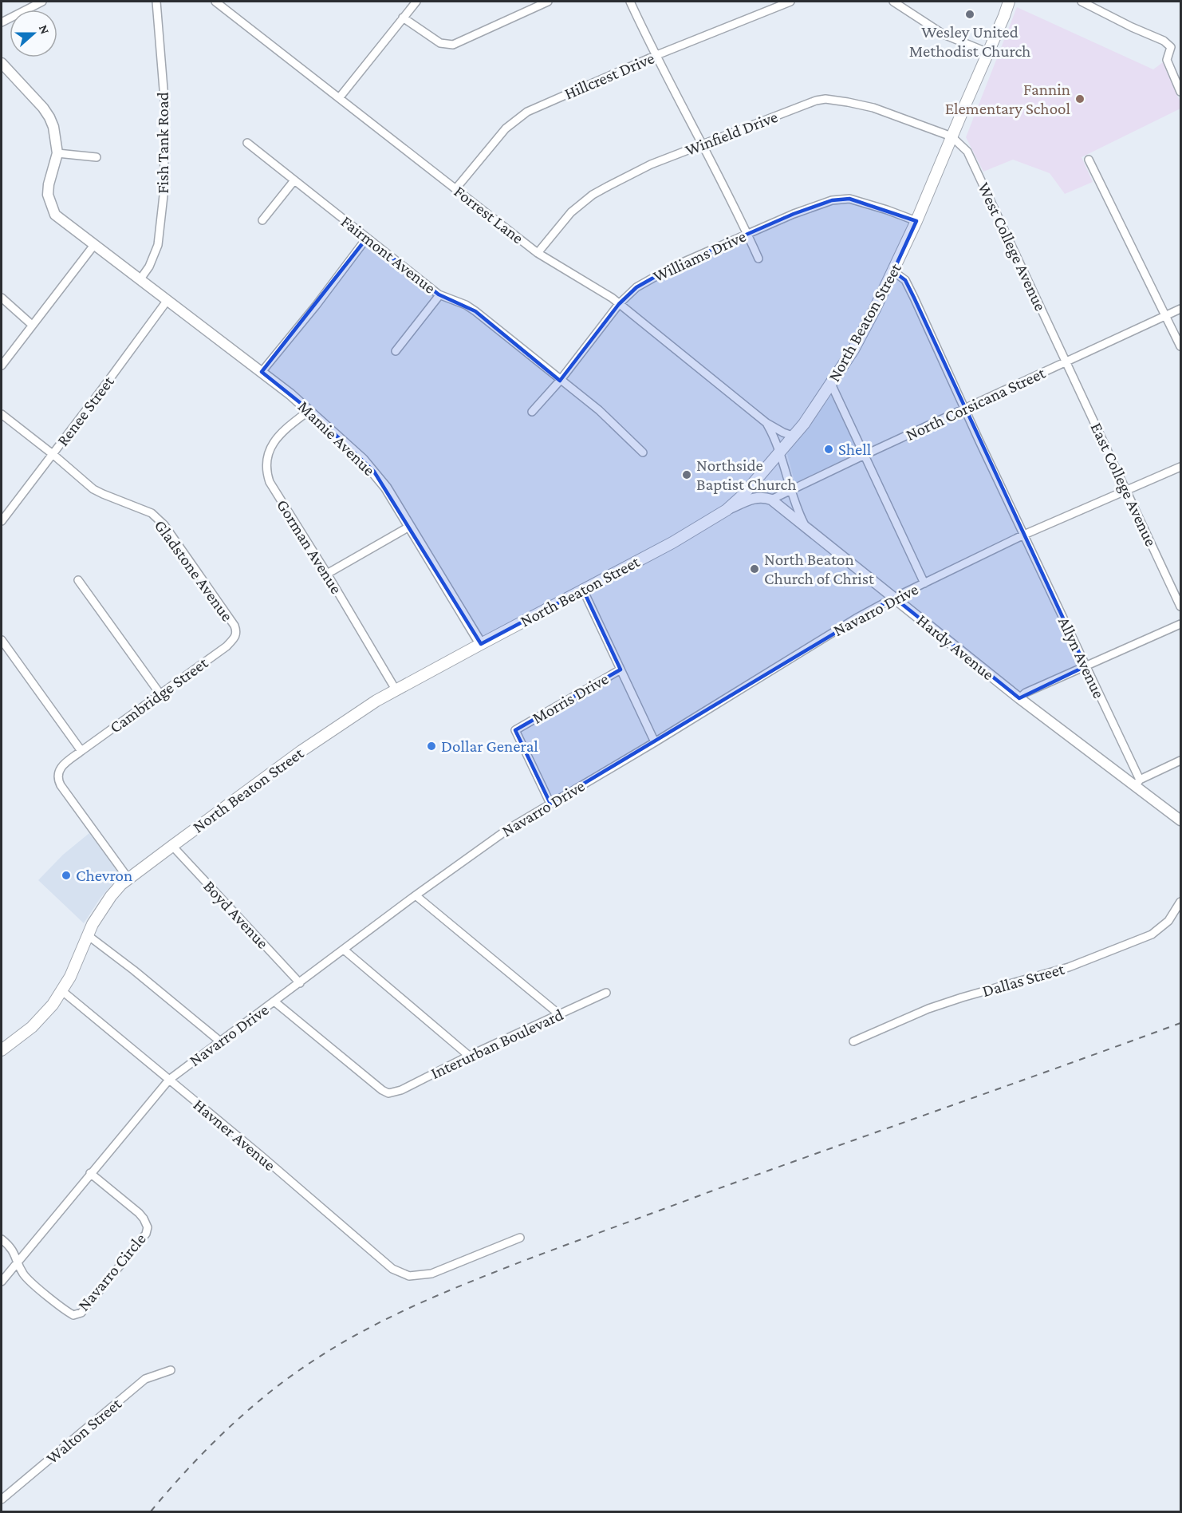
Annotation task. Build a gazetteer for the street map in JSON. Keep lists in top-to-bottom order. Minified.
{"streets":{"main road":["North Beaton Street"],"street":["Hillcrest Drive","Winfield Drive","Fish Tank Road","Forrest Lane","West College Avenue","Fairmont Avenue","Williams Drive","North Corsicana Street","Renee Street","Mamie Avenue","East College Avenue","Gorman Avenue","Gladstone Avenue","Navarro Drive","Hardy Avenue","Allyn Avenue","Cambridge Street","Morris Drive","Boyd Avenue","Dallas Street","Interurban Boulevard","Havner Avenue","Navarro Circle","Walton Street"]},"crossings":[["Hillcrest Drive","Forrest Lane"],["Winfield Drive","Forrest Lane"],["Winfield Drive","West College Avenue"],["Winfield Drive","North Beaton Street"],["Fish Tank Road","Mamie Avenue"],["Forrest Lane","Williams Drive"],["Forrest Lane","North Beaton Street"],["Forrest Lane","North Corsicana Street"],["Forrest Lane","Hardy Avenue"],["West College Avenue","North Beaton Street"],["West College Avenue","North Corsicana Street"],["West College Avenue","East College Avenue"],["Fairmont Avenue","Williams Drive"],["Williams Drive","North Beaton Street"],["North Beaton Street","Mamie Avenue"],["North Beaton Street","Gorman Avenue"],["North Beaton Street","Allyn Avenue"],["North Beaton Street","Cambridge Street"],["North Beaton Street","Boyd Avenue"],["North Beaton Street","Havner Avenue"],["North Corsicana Street","East College Avenue"],["North Corsicana Street","Hardy Avenue"],["North Corsicana Street","Allyn Avenue"],["Renee Street","Mamie Avenue"],["Renee Street","Gladstone Avenue"],["Mamie Avenue","Gorman Avenue"],["East College Avenue","Navarro Drive"],["Gladstone Avenue","Cambridge Street"],["Navarro Drive","Hardy Avenue"],["Navarro Drive","Allyn Avenue"],["Navarro Drive","Morris Drive"],["Navarro Drive","Boyd Avenue"],["Navarro Drive","Interurban Boulevard"],["Navarro Drive","Havner Avenue"],["Navarro Drive","Navarro Circle"],["Hardy Avenue","Allyn Avenue"]],"places":["Wesley United Methodist Church","Fannin Elementary School","Shell","Northside Baptist Church","North Beaton Church of Christ","Dollar General","Chevron"],"north":"right"}
